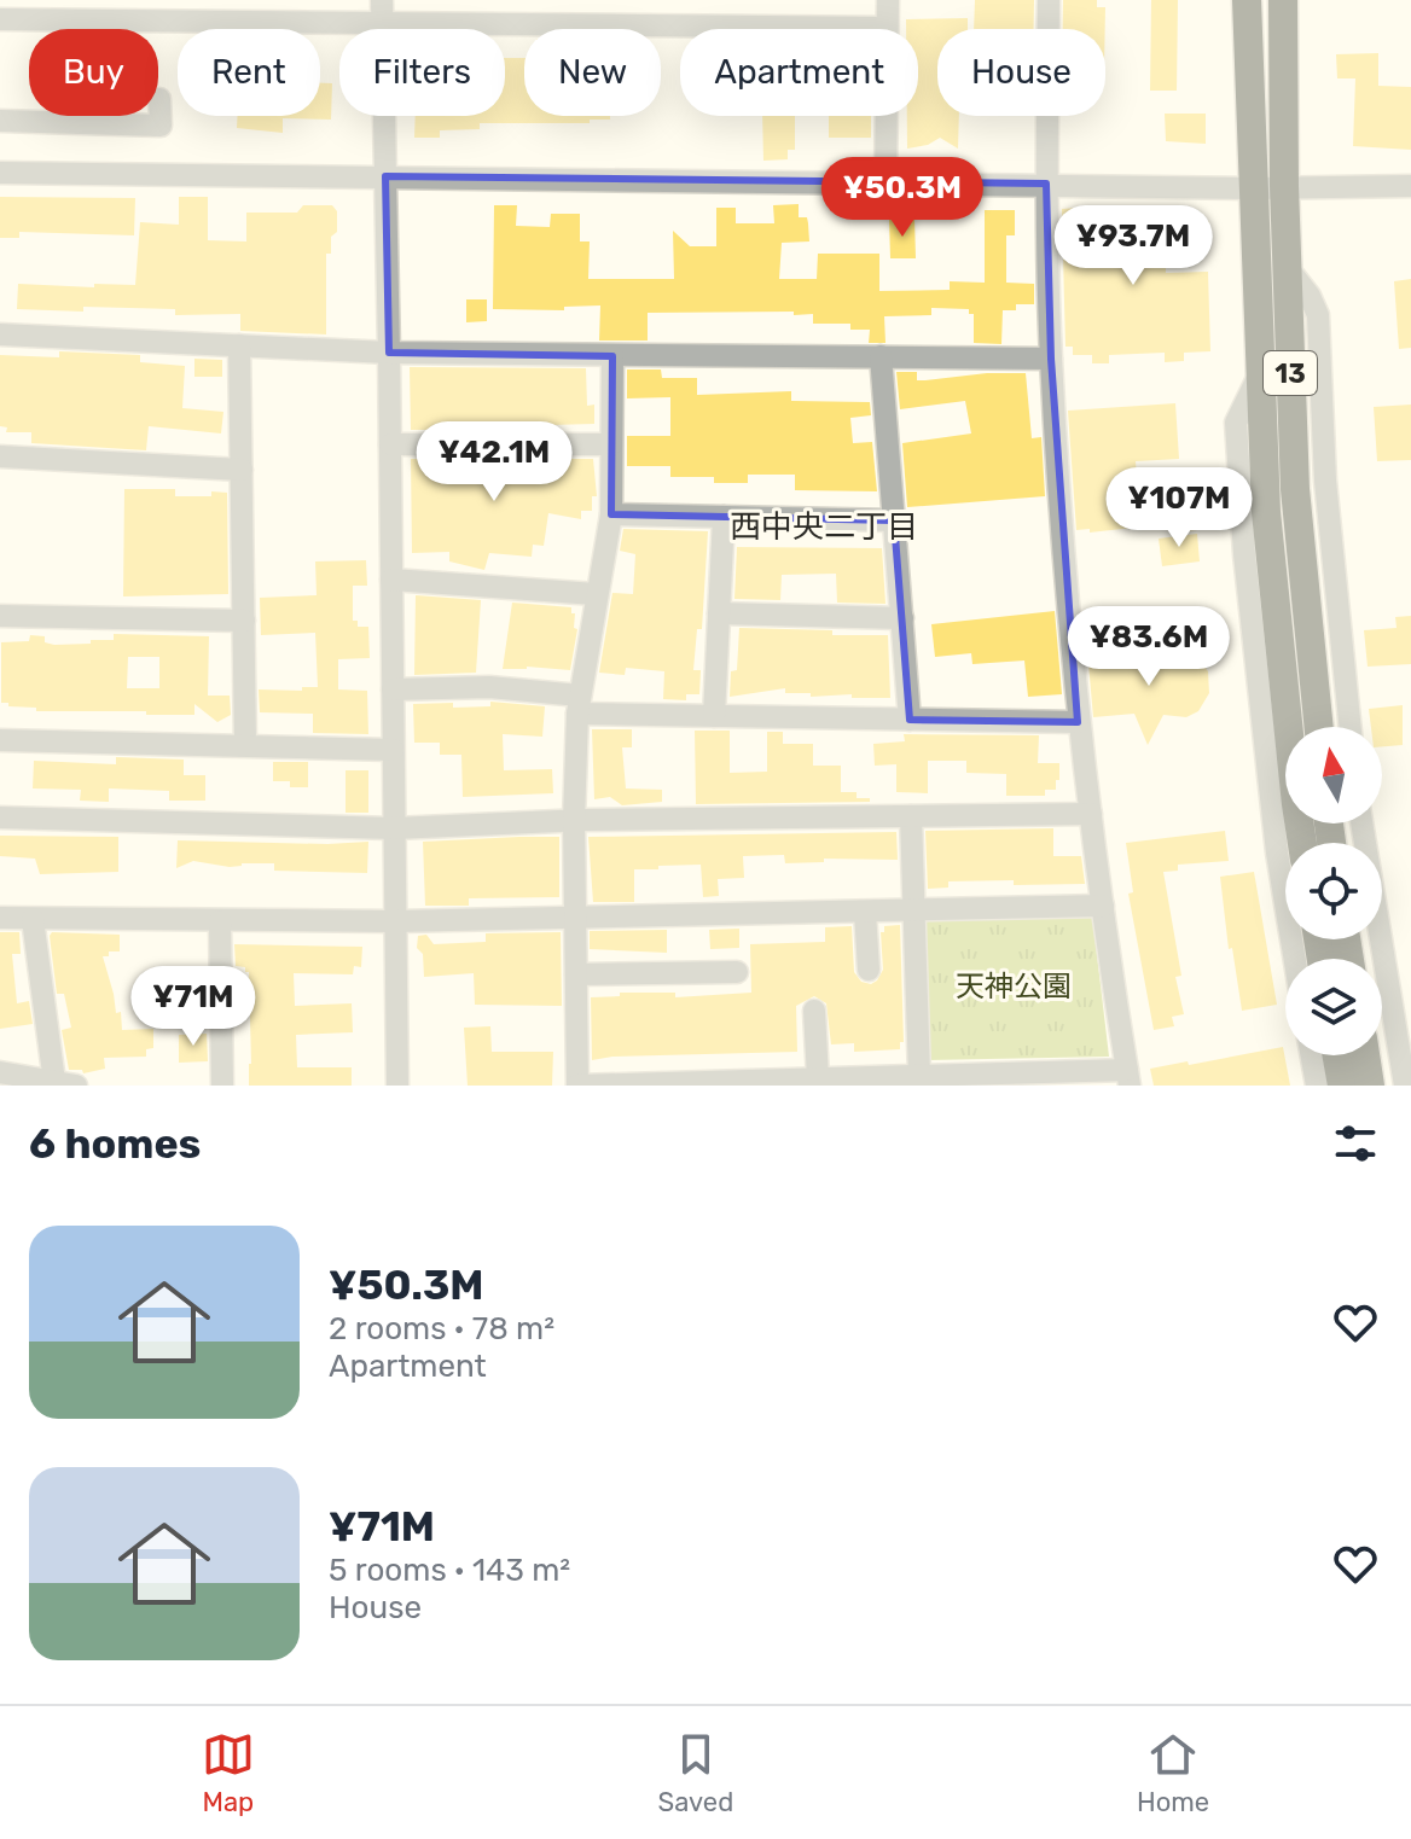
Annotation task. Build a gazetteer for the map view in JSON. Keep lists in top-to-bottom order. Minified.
{"streets":{"highway":["13"]},"districts":["西中央二丁目"],"parks":["天神公園"],"north":"top","page":{"chip":["Buy","Rent","Filters","New","Apartment","House"],"price":["¥50.3M","¥93.7M","¥42.1M","¥107M","¥83.6M","¥71M"],"heading":"6 homes","list":[{"name":"¥50.3M","note":"2 rooms · 78 m² · Apartment"},{"name":"¥71M","note":"5 rooms · 143 m² · House"}],"tabs":["Map","Saved","Home"]}}
